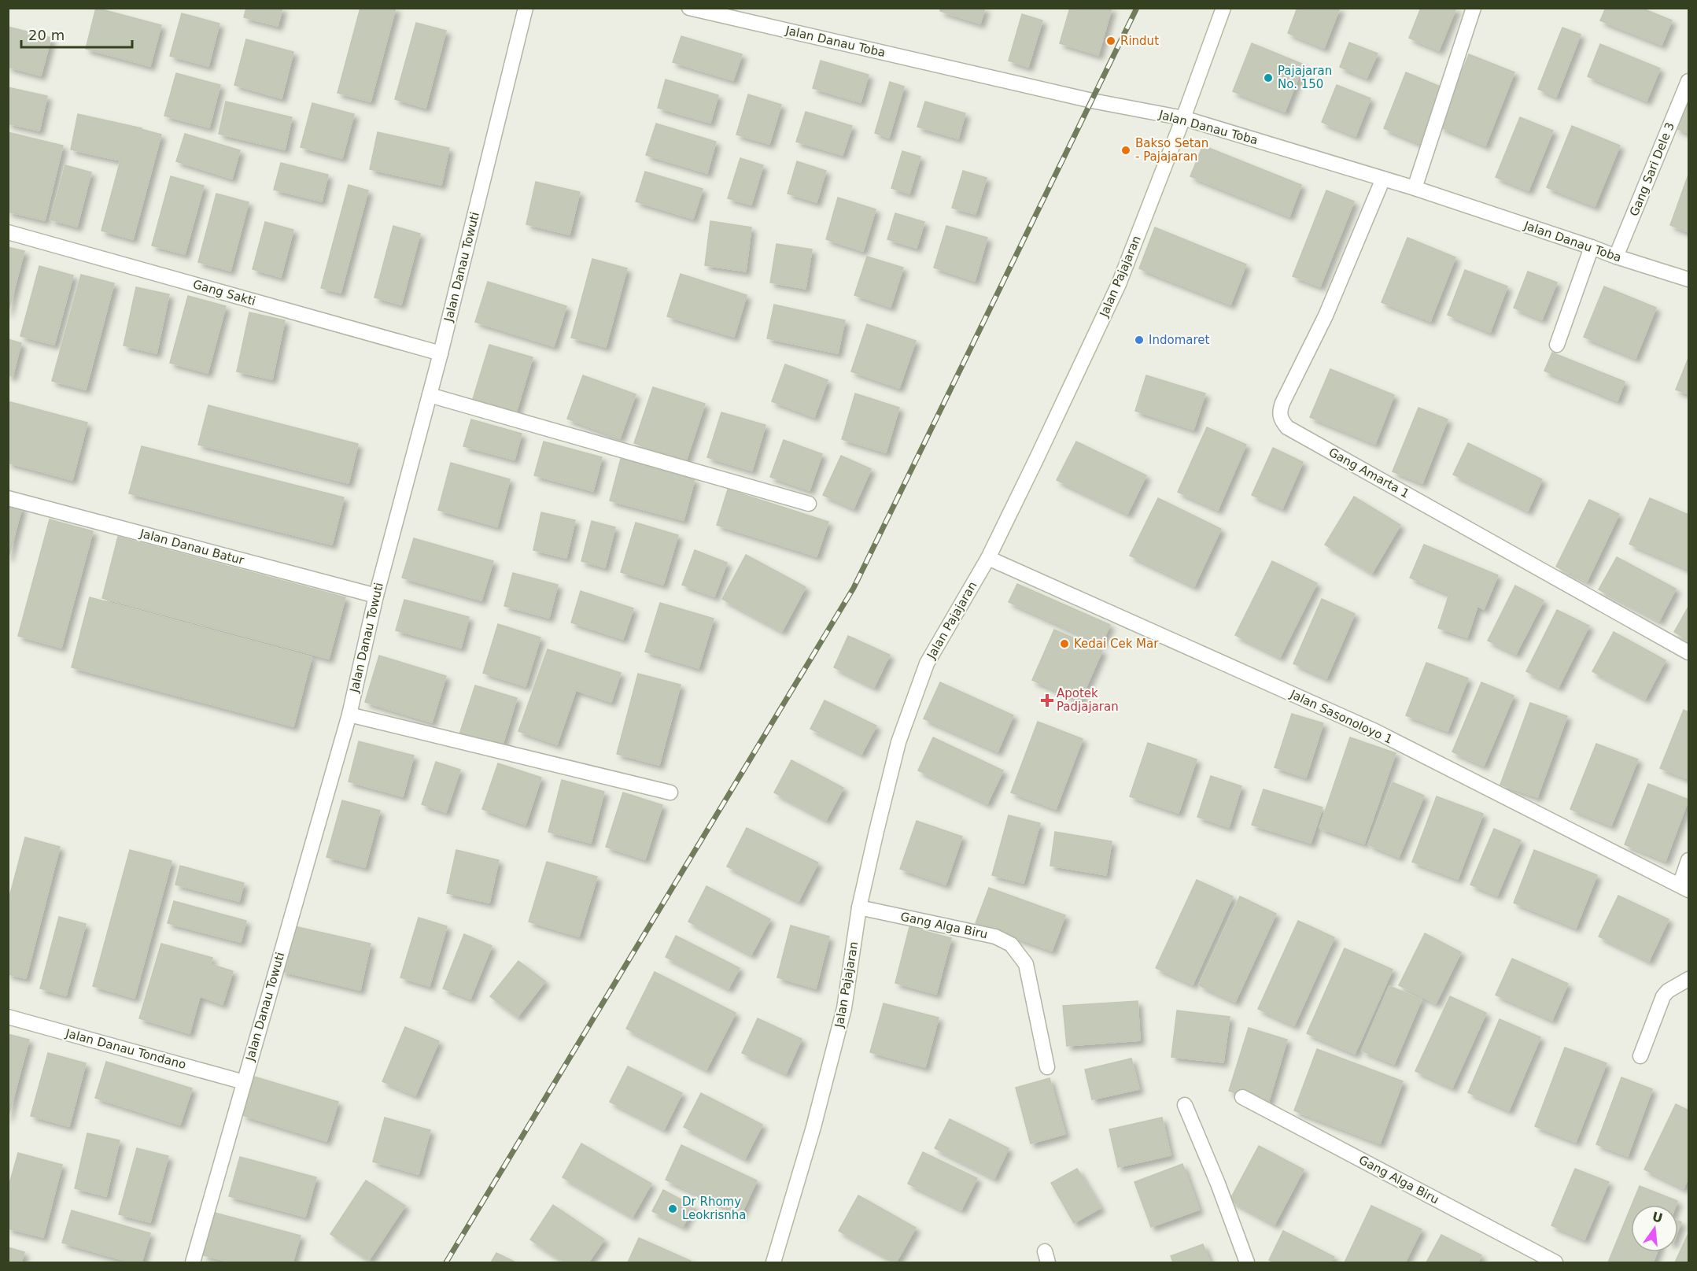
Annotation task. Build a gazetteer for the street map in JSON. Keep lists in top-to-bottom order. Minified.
{"streets":{"street":["Jalan Danau Toba","Gang Sari Dele 3","Jalan Danau Towuti","Jalan Pajajaran","Gang Sakti","Gang Amarta 1","Jalan Danau Batur","Jalan Sasonoloyo 1","Gang Alga Biru","Jalan Danau Tondano"]},"crossings":[["Jalan Danau Toba","Gang Sari Dele 3"],["Jalan Danau Toba","Jalan Pajajaran"],["Jalan Danau Toba","Gang Amarta 1"],["Jalan Danau Towuti","Gang Sakti"],["Jalan Danau Towuti","Jalan Danau Batur"],["Jalan Danau Towuti","Jalan Danau Tondano"],["Jalan Pajajaran","Jalan Sasonoloyo 1"],["Jalan Pajajaran","Gang Alga Biru"]],"places":{"other":["Rindut","Pajajaran No. 150","Bakso Setan - Pajajaran","Indomaret","Kedai Cek Mar","Dr Rhomy Leokrisnha"],"health":["Apotek Padjajaran"]},"scale_bar":"20 m","north":"top"}
